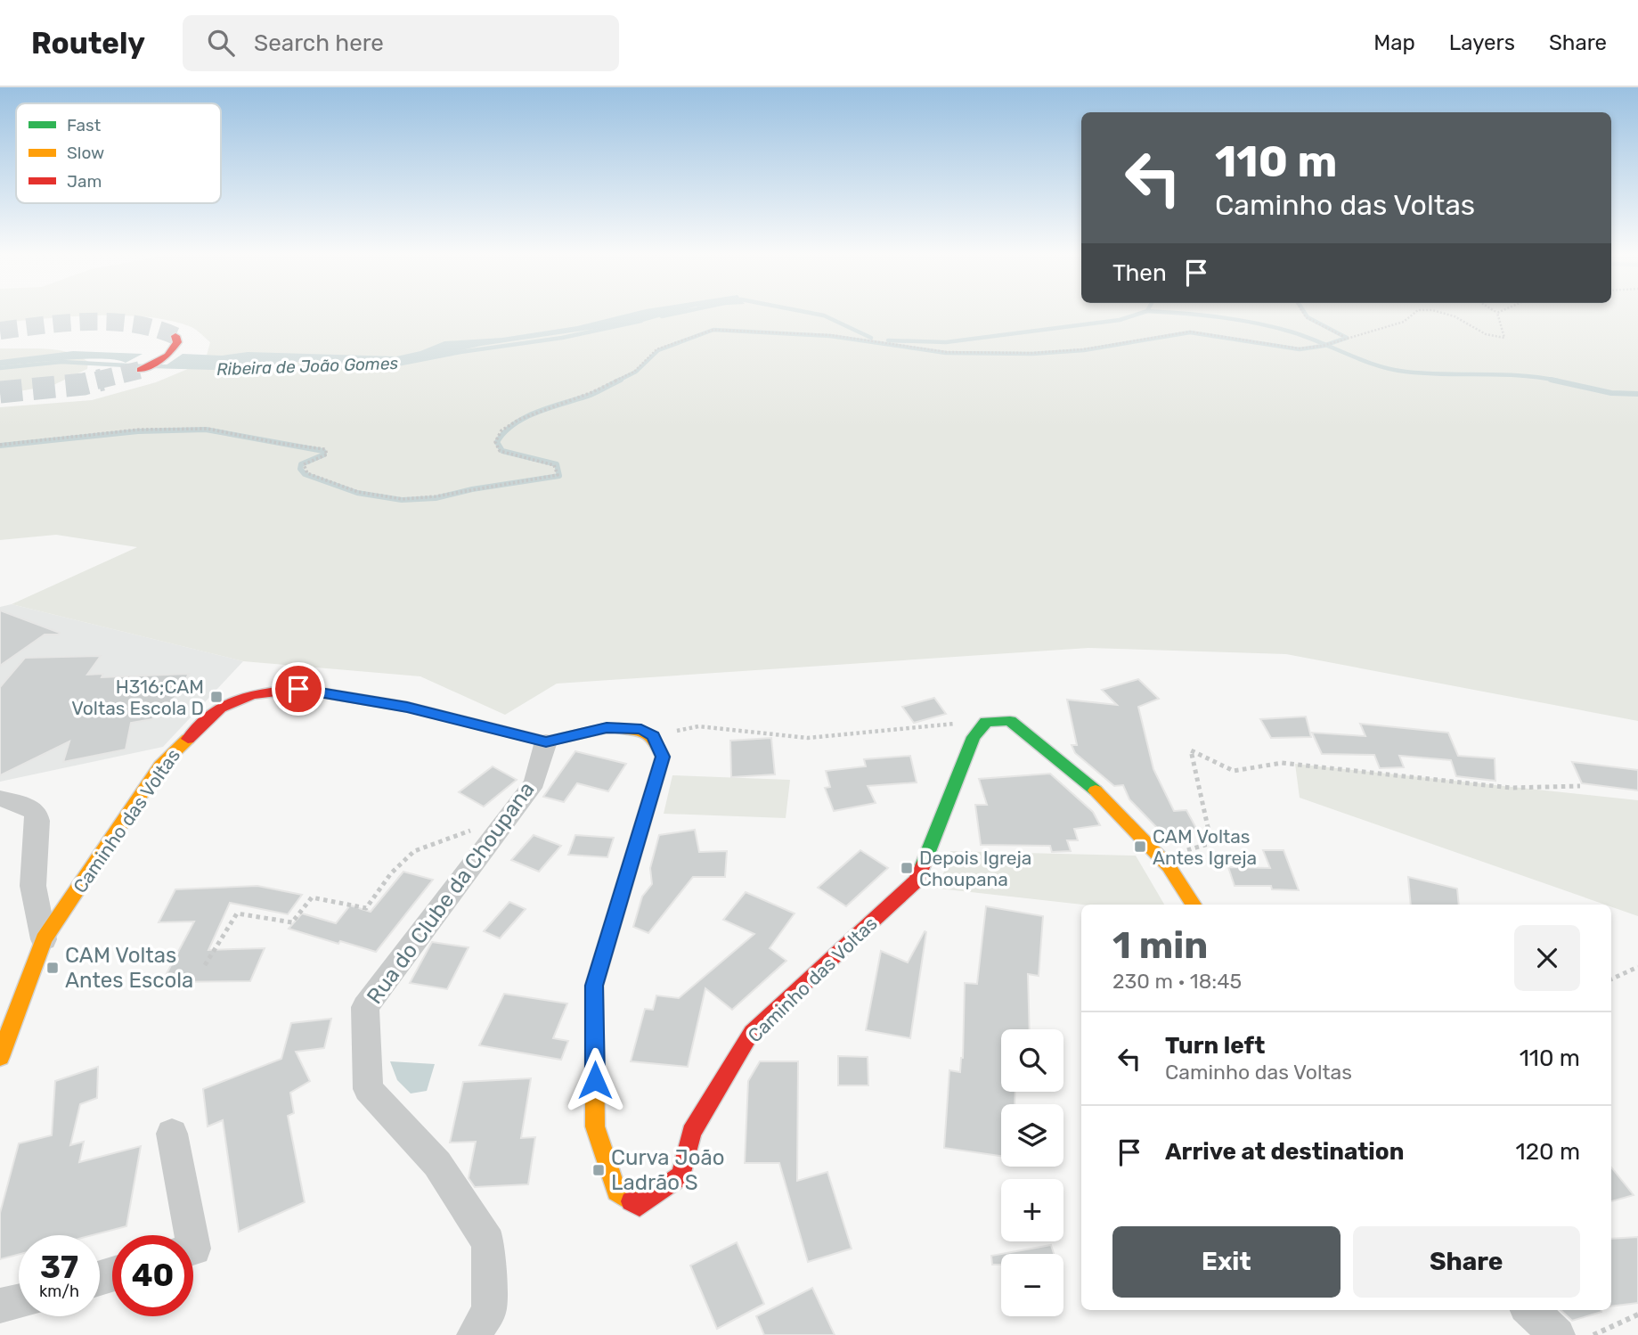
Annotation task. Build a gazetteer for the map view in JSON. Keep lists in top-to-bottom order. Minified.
{"streets":{"street":["Caminho das Voltas","Rua do Clube da Choupana"]},"crossings":[["Caminho das Voltas","Rua do Clube da Choupana"]],"water":["Ribeira de João Gomes"],"places":{"transit":["H316;CAM Voltas Escola D","CAM Voltas Antes Igreja","Depois Igreja Choupana","CAM Voltas Antes Escola","Curva João Ladrão S"]},"legend":["Fast","Slow","Jam"],"page":{"header":"Routely","search":"Search here","nav":["Map","Layers","Share"],"turn":["110 m","Caminho das Voltas"],"then":"Then","heading":["1 min","230 m · 18:45"],"list":[{"name":"Turn left","note":"Caminho das Voltas","value":"110 m"},{"name":"Arrive at destination","value":"120 m"}],"map_buttons":["+","−"],"buttons":["Exit","Share"],"speed":"37 km/h","limit":"40"}}
